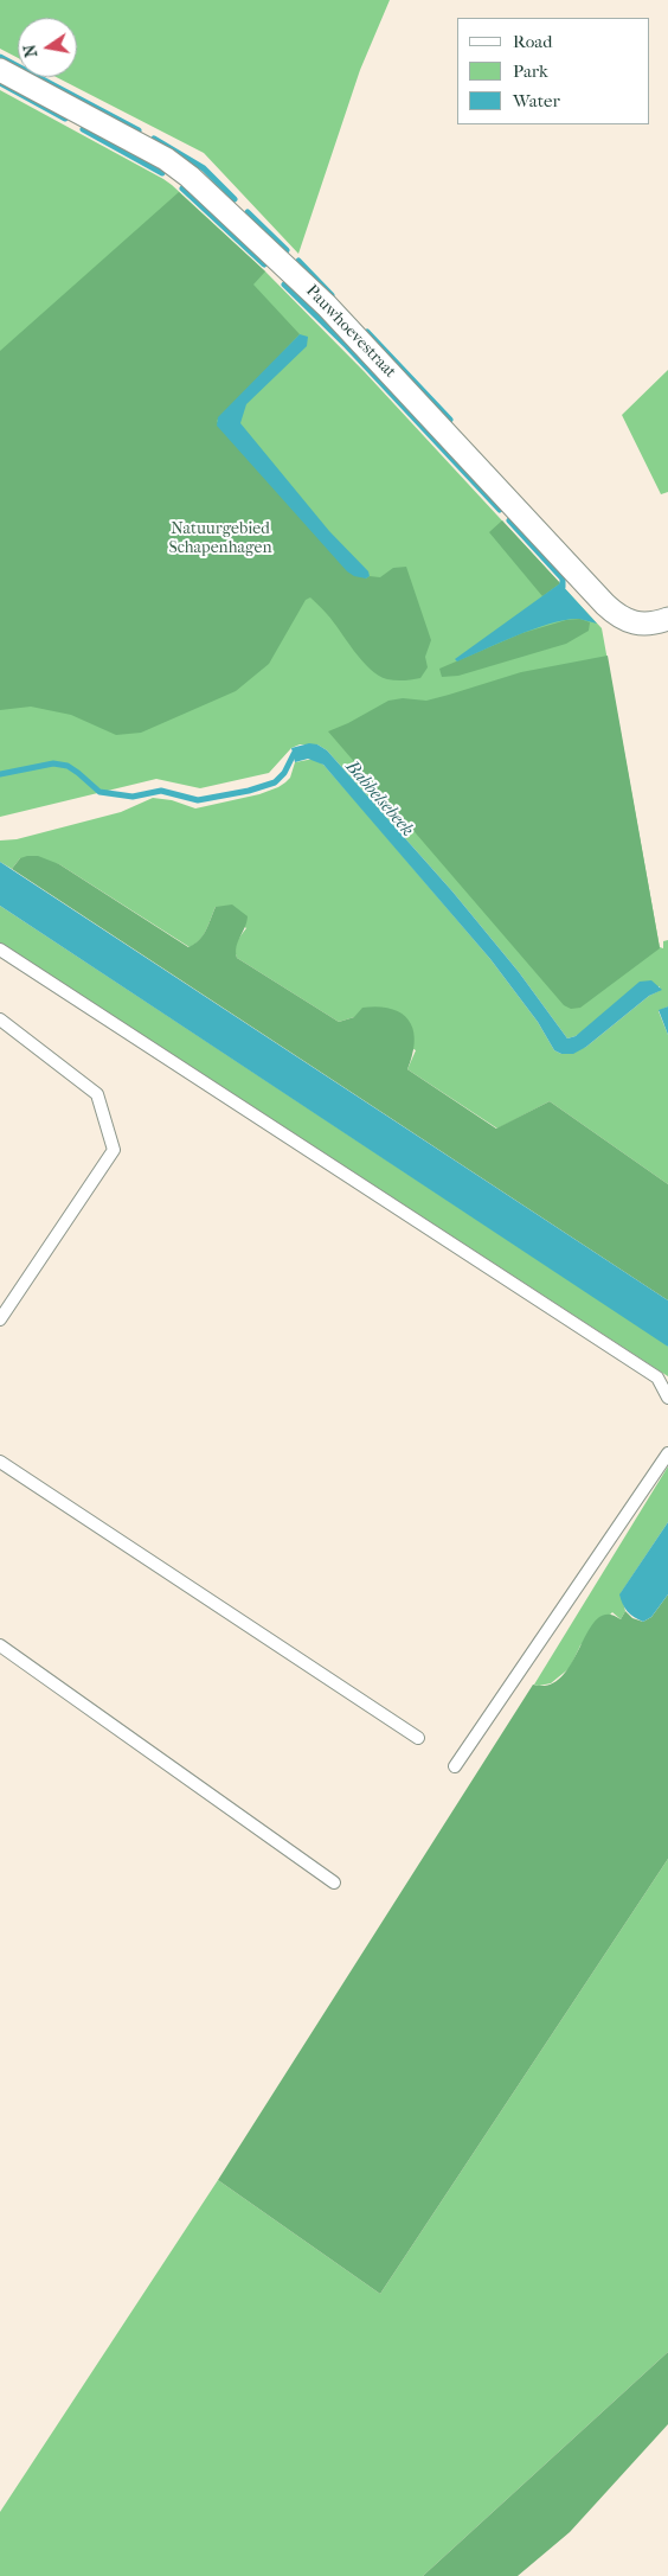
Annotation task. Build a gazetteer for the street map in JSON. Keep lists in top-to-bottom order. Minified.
{"streets":{"street":["Pauwhoevestraat"]},"water":["Babbelsebeek"],"parks":["Natuurgebied Schapenhagen"],"legend":["Road","Park","Water"],"north":"left"}
